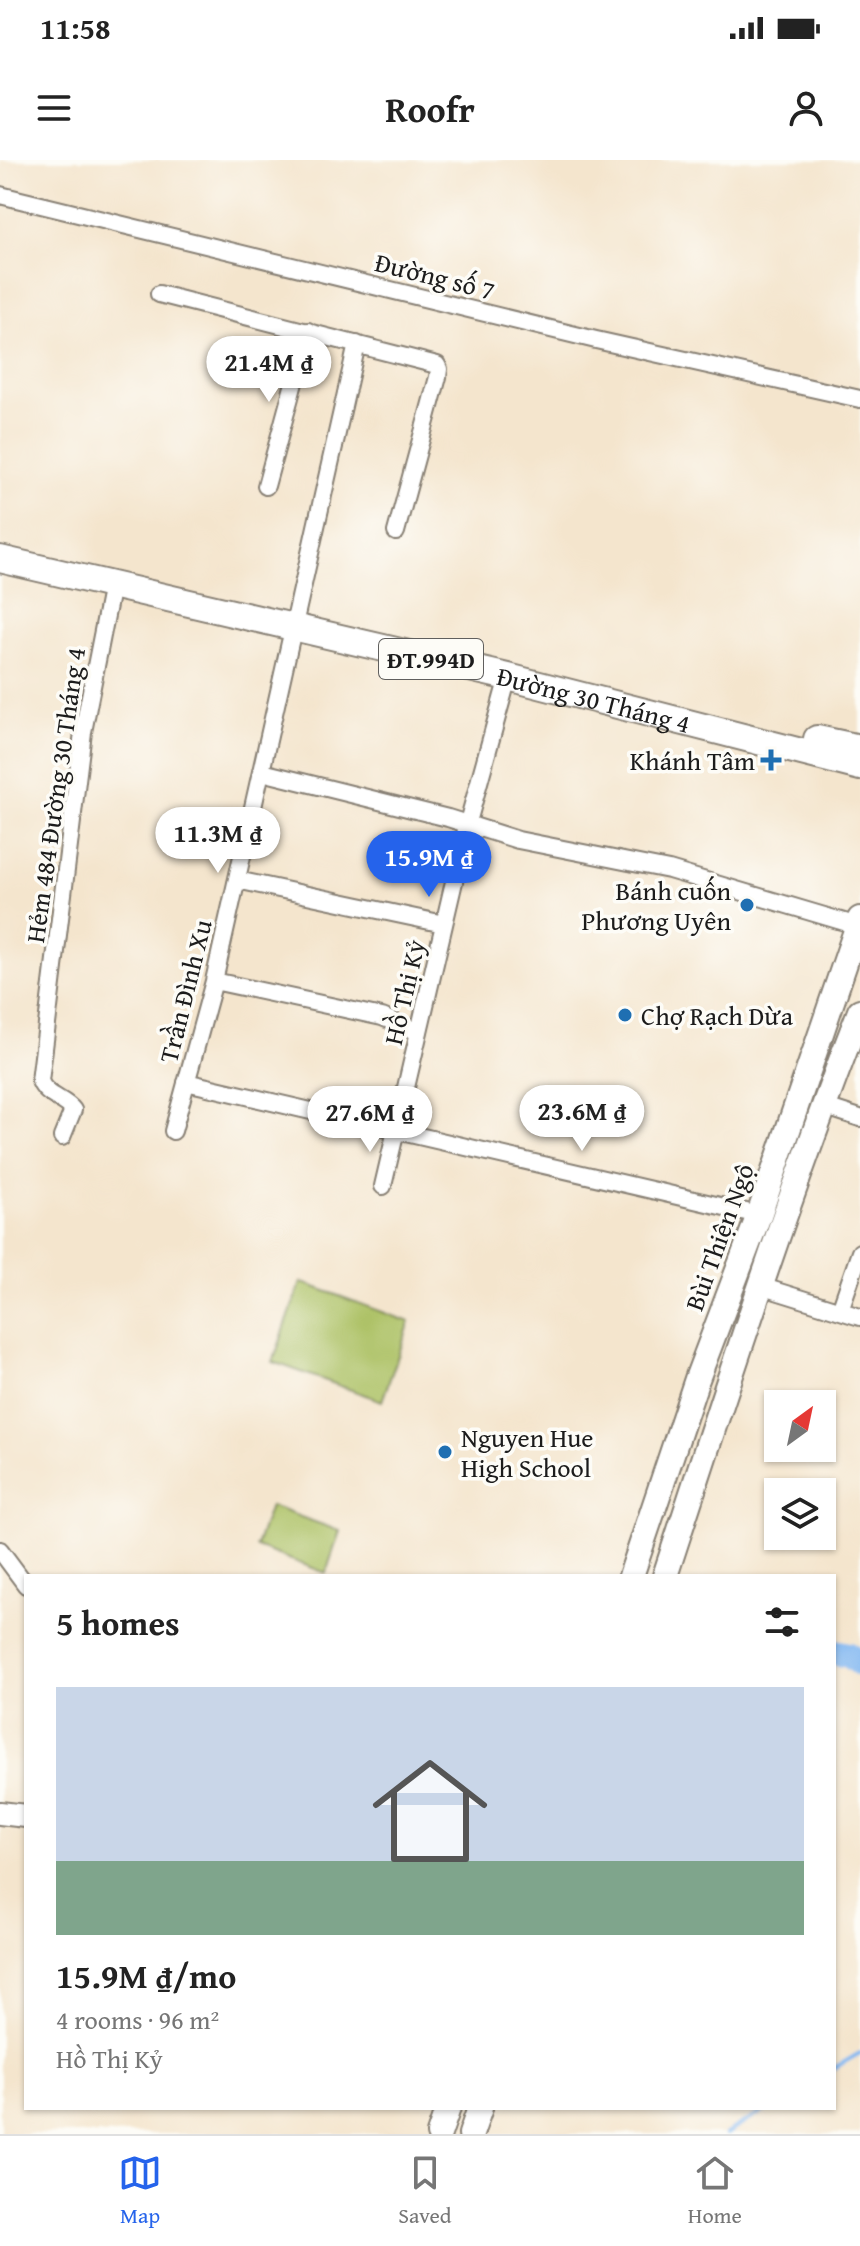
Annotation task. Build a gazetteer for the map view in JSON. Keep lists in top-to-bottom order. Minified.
{"streets":{"main road":["ĐT.994D","Đường 30 Tháng 4","Bùi Thiện Ngộ"],"street":["Đường số 7","Hẻm 484 Đường 30 Tháng 4","Trần Đình Xu","Hồ Thị Kỷ"]},"crossings":[["Đường 30 Tháng 4","Hẻm 484 Đường 30 Tháng 4"],["Đường 30 Tháng 4","Trần Đình Xu"],["Đường 30 Tháng 4","Hồ Thị Kỷ"]],"places":{"health":["Khánh Tâm"],"other":["Bánh cuốn Phương Uyên","Chợ Rạch Dừa","Nguyen Hue High School"]},"north":"top right","page":{"status":"11:58","header":"Roofr","price":["21.4M ₫","11.3M ₫","15.9M ₫","23.6M ₫","27.6M ₫"],"heading":"5 homes","list":[{"name":"15.9M ₫/mo","note":"4 rooms · 96 m² · Hồ Thị Kỷ"}],"tabs":["Map","Saved","Home"]}}
